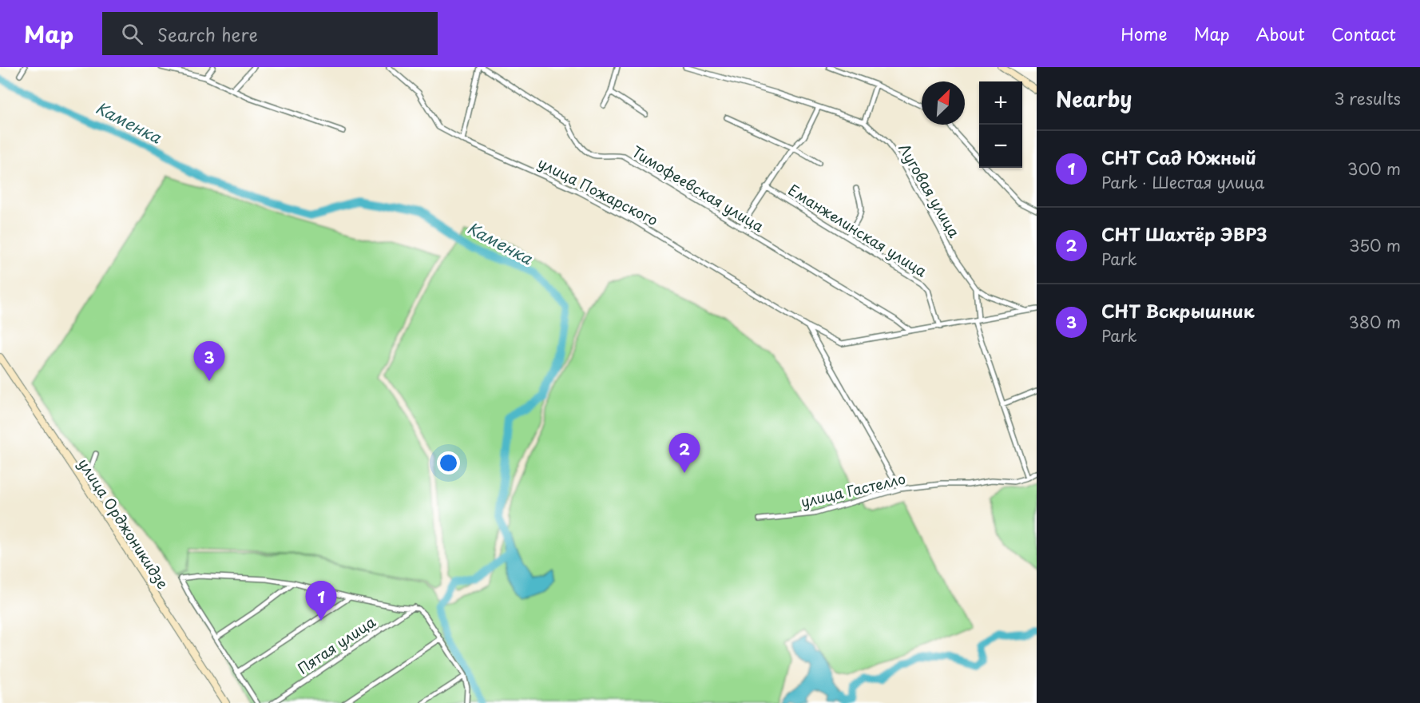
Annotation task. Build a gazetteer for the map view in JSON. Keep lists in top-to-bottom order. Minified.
{"streets":{"main road":["улица Орджоникидзе"],"street":["Тимофеевская улица","Луговая улица","улица Пожарского","Еманжелинская улица","улица Гастелло","Пятая улица"]},"crossings":[["Тимофеевская улица","улица Пожарского"],["Луговая улица","улица Пожарского"],["улица Пожарского","Еманжелинская улица"],["улица Пожарского","улица Гастелло"]],"water":["Каменка"],"north":"top right","page":{"header":"Map","search":"Search here","nav":["Home","Map","About","Contact"],"heading":["Nearby","3 results"],"map_buttons":["+","−"],"list":[{"mark":"1","name":"СНТ Сад Южный","note":"Park · Шестая улица","value":"300 m"},{"mark":"2","name":"СНТ Шахтёр ЭВРЗ","note":"Park","value":"350 m"},{"mark":"3","name":"СНТ Вскрышник","note":"Park","value":"380 m"}],"pins":["3","2","1"]}}
